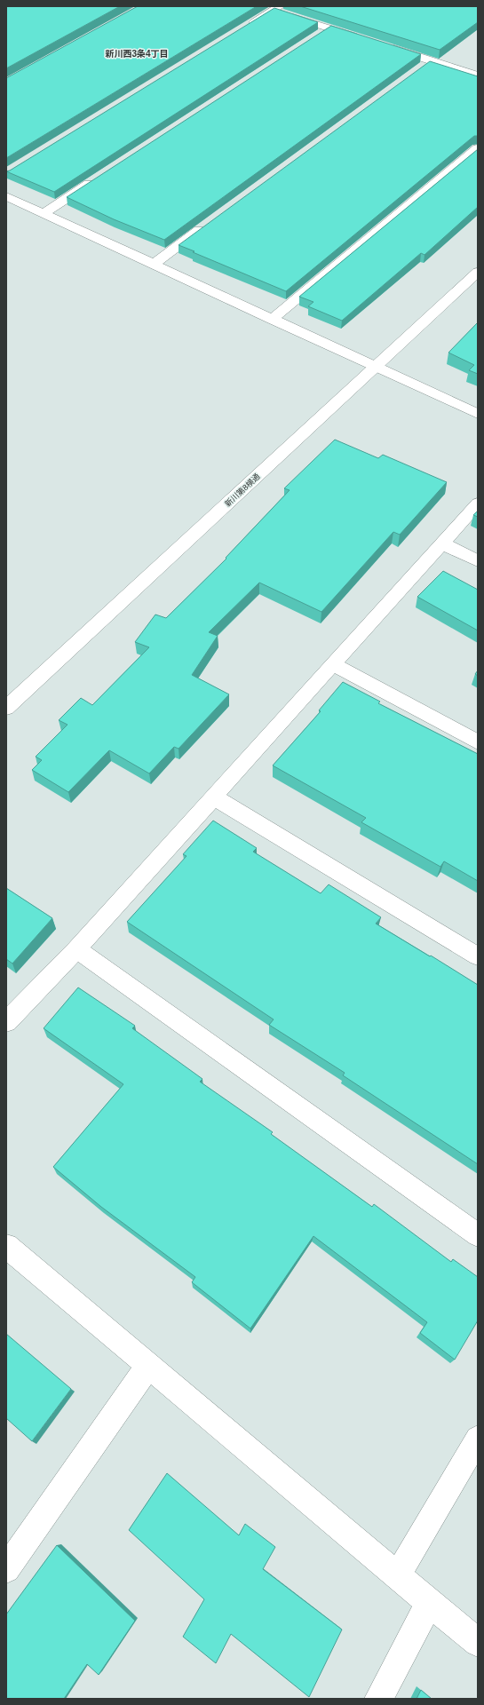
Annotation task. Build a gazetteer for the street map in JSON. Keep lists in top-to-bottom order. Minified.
{"streets":{"street":["新川第8横通"]},"districts":["新川西3条4丁目"]}
